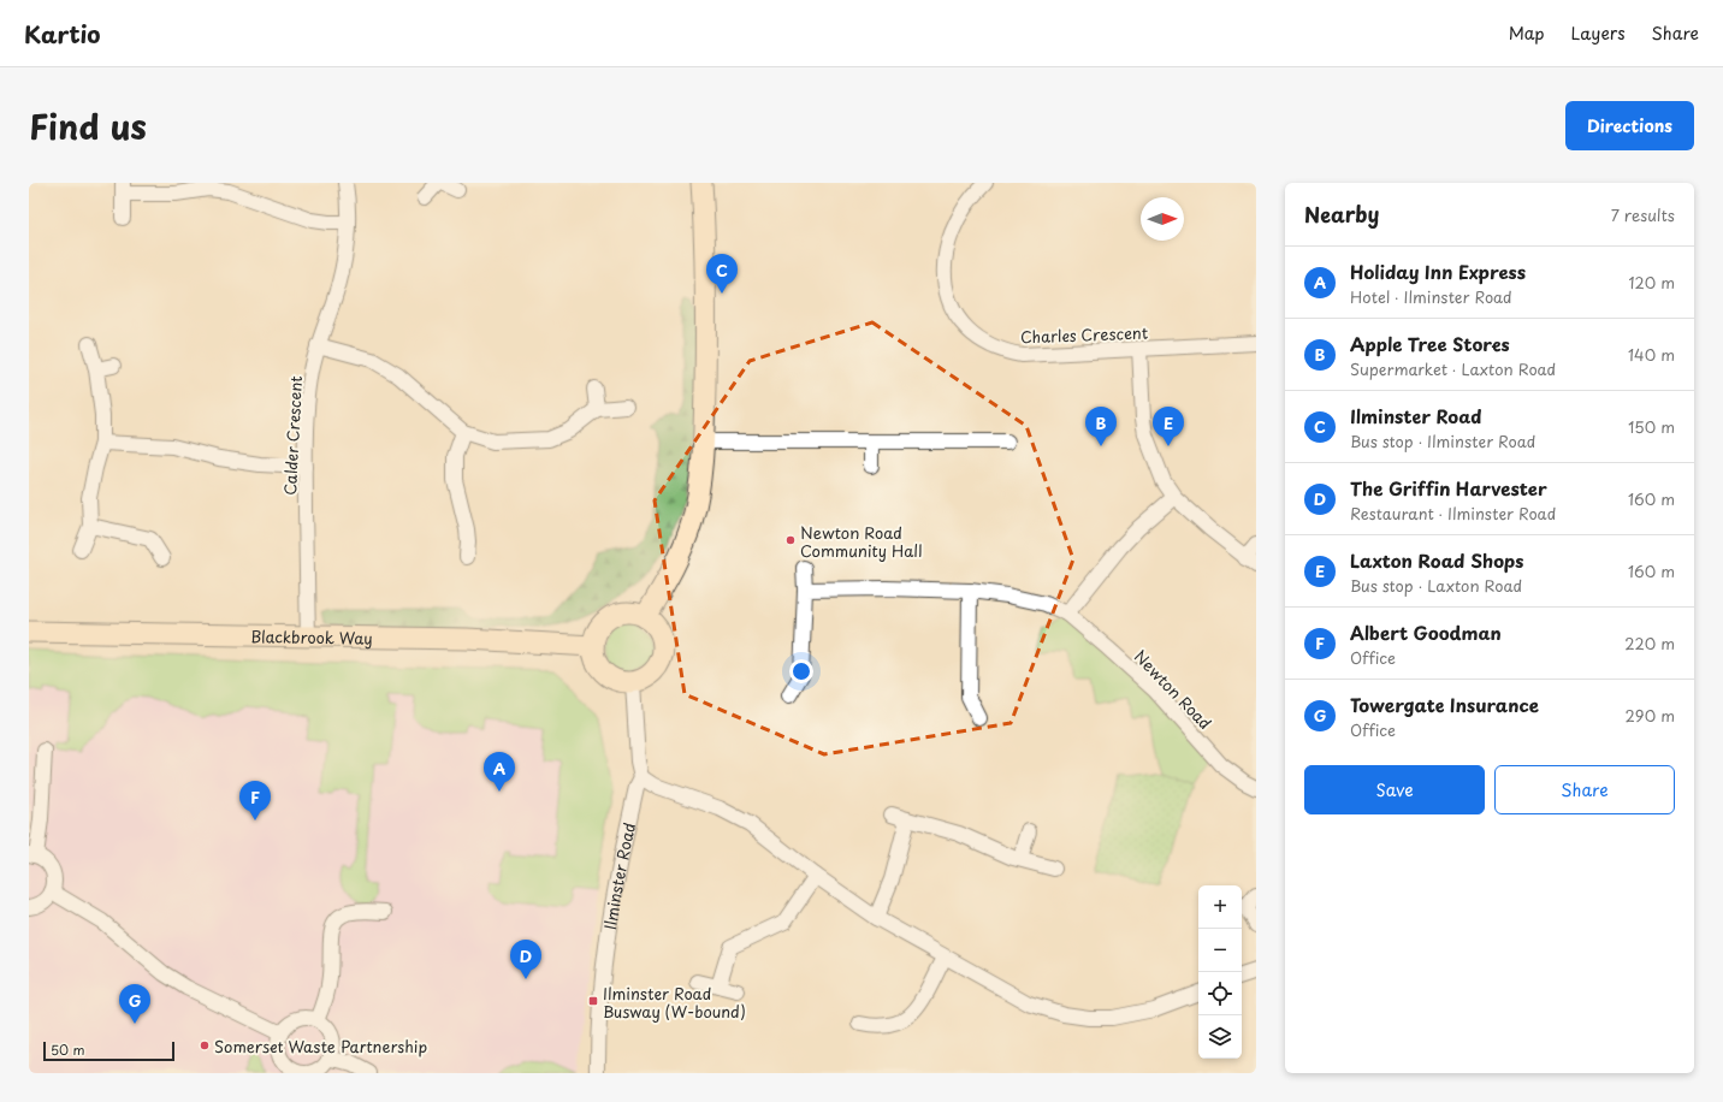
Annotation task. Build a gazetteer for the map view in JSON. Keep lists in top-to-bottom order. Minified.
{"streets":{"street":["Charles Crescent","Calder Crescent","Blackbrook Way","Newton Road","Ilminster Road"]},"crossings":[["Calder Crescent","Blackbrook Way"]],"places":{"other":["Newton Road Community Hall","Somerset Waste Partnership"],"transit":["Ilminster Road Busway (W-bound)"]},"scale_bar":"50 m","north":"right","page":{"header":"Kartio","nav":["Map","Layers","Share"],"title":"Find us","buttons":["Directions",["Save","Share"]],"heading":["Nearby","7 results"],"list":[{"mark":"A","name":"Holiday Inn Express","note":"Hotel · Ilminster Road","value":"120 m"},{"mark":"B","name":"Apple Tree Stores","note":"Supermarket · Laxton Road","value":"140 m"},{"mark":"C","name":"Ilminster Road","note":"Bus stop · Ilminster Road","value":"150 m"},{"mark":"D","name":"The Griffin Harvester","note":"Restaurant · Ilminster Road","value":"160 m"},{"mark":"E","name":"Laxton Road Shops","note":"Bus stop · Laxton Road","value":"160 m"},{"mark":"F","name":"Albert Goodman","note":"Office","value":"220 m"},{"mark":"G","name":"Towergate Insurance","note":"Office","value":"290 m"}],"pins":["C","B","E","A","F","D","G"],"map_buttons":["+","−"],"scale":"50 m"}}
